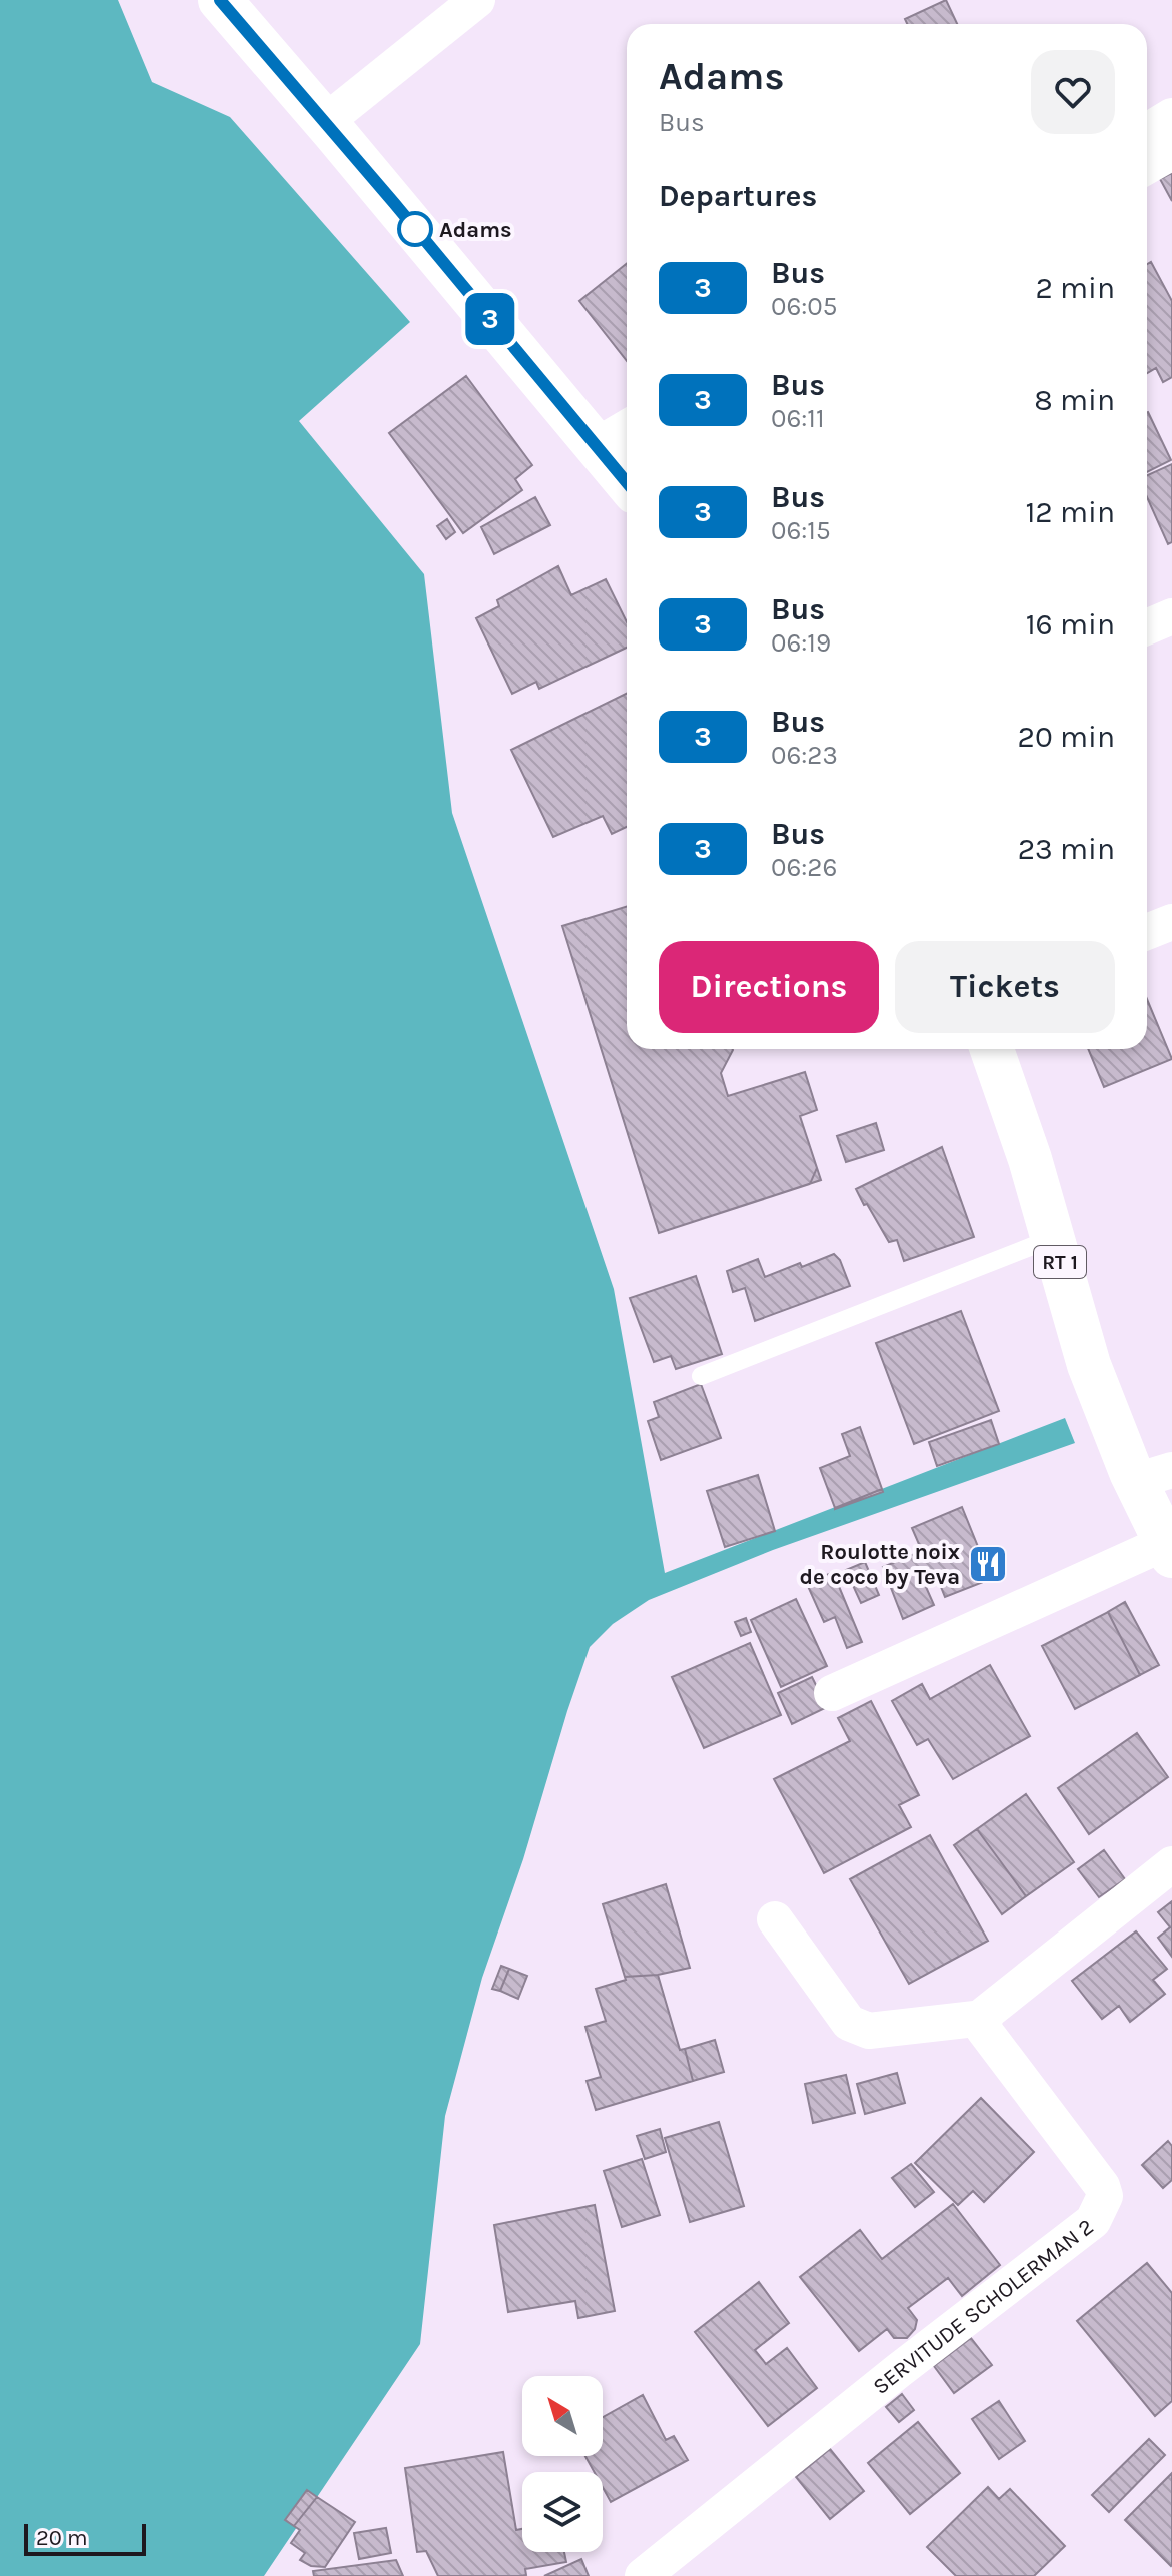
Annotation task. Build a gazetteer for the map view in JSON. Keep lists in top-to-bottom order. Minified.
{"streets":{"main road":["RT 1"],"street":["SERVITUDE SCHOLERMAN 2"]},"places":{"other":["Adams"],"restaurant":["Roulotte noix de coco by Teva"]},"lines":["bus line 3"],"scale_bar":"20 m","north":"top left","page":{"on_map":"3","heading":[["Adams","Bus"],"Departures"],"list":[{"mark":"3","name":"Bus","note":"06:05","value":"2 min"},{"mark":"3","name":"Bus","note":"06:11","value":"8 min"},{"mark":"3","name":"Bus","note":"06:15","value":"12 min"},{"mark":"3","name":"Bus","note":"06:19","value":"16 min"},{"mark":"3","name":"Bus","note":"06:23","value":"20 min"},{"mark":"3","name":"Bus","note":"06:26","value":"23 min"}],"buttons":["Directions","Tickets"],"scale":"20 m"}}
